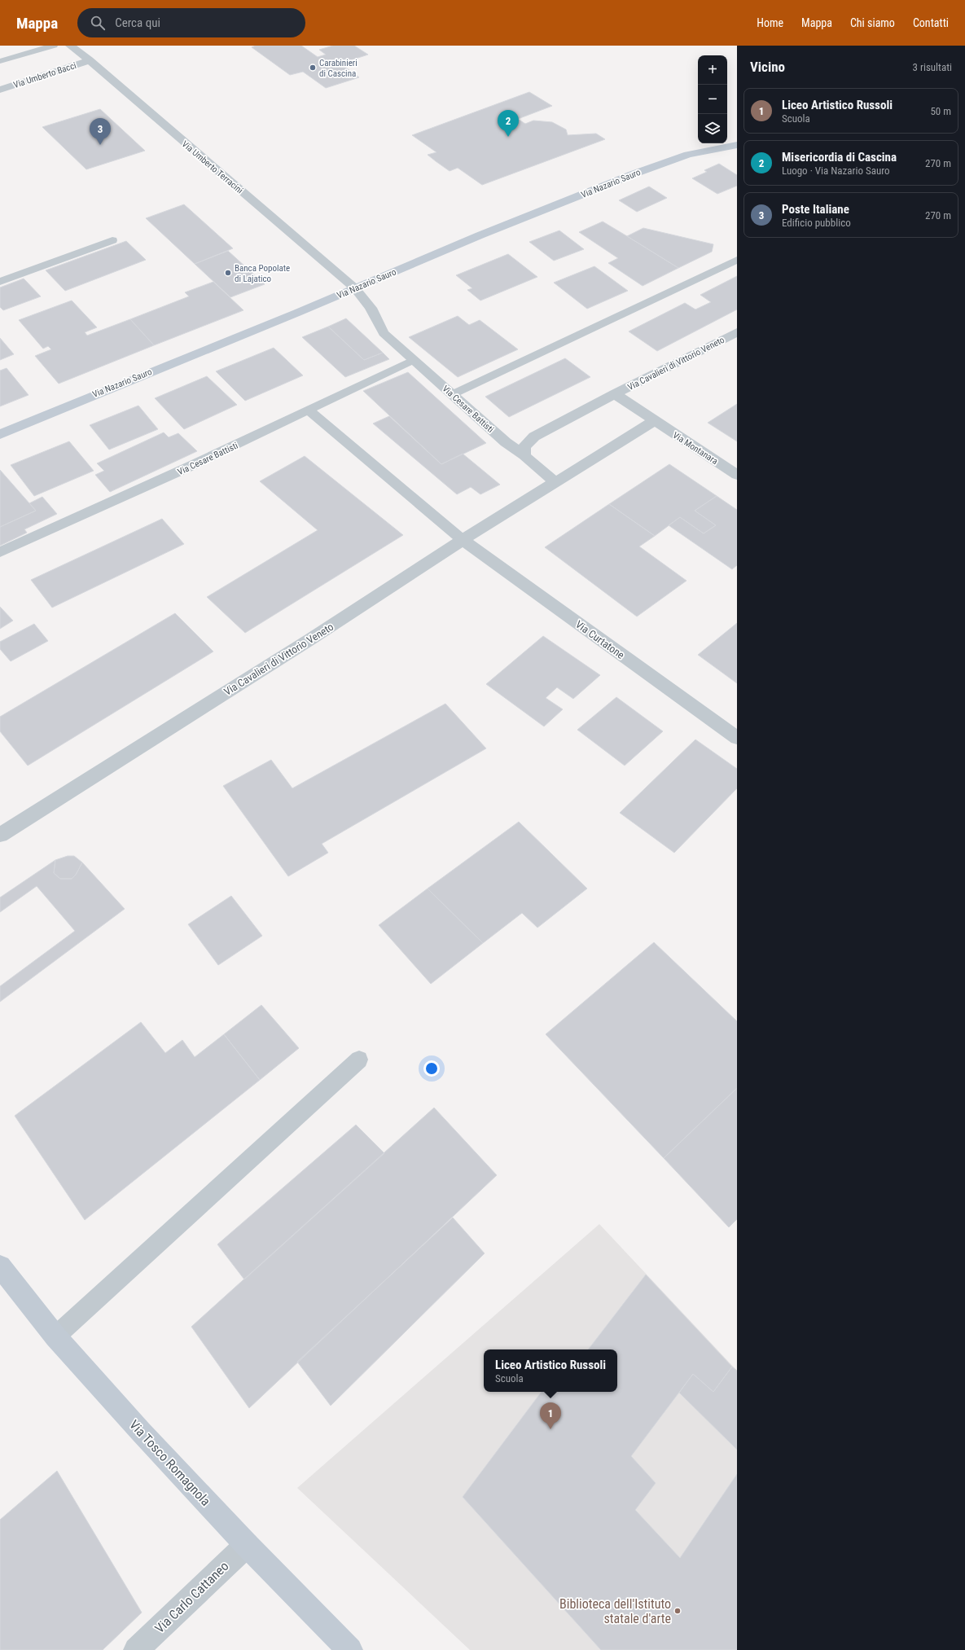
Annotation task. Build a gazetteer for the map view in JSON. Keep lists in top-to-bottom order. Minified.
{"streets":{"main road":["Via Nazario Sauro","Via Tosco Romagnola"],"street":["Via Umberto Bacci","Via Umberto Terracini","Via Cavalieri di Vittorio Veneto","Via Cesare Battisti","Via Montanara","Via Curtatone","Via Carlo Cattaneo"]},"crossings":[["Via Umberto Bacci","Via Umberto Terracini"],["Via Umberto Terracini","Via Nazario Sauro"],["Via Umberto Terracini","Via Cesare Battisti"],["Via Nazario Sauro","Via Cesare Battisti"],["Via Cavalieri di Vittorio Veneto","Via Cesare Battisti"],["Via Cavalieri di Vittorio Veneto","Via Montanara"],["Via Cavalieri di Vittorio Veneto","Via Curtatone"],["Via Tosco Romagnola","Via Carlo Cattaneo"]],"places":["Carabinieri di Cascina","Banca Popolate di Lajatico","Biblioteca dell'Istituto statale d'arte"],"page":{"header":"Mappa","search":"Cerca qui","nav":["Home","Mappa","Chi siamo","Contatti"],"heading":["Vicino","3 risultati"],"map_buttons":["+","−"],"list":[{"mark":"1","name":"Liceo Artistico Russoli","note":"Scuola","value":"50 m"},{"mark":"2","name":"Misericordia di Cascina","note":"Luogo · Via Nazario Sauro","value":"270 m"},{"mark":"3","name":"Poste Italiane","note":"Edificio pubblico","value":"270 m"}],"pins":["2","3","1"],"popup":["Liceo Artistico Russoli","Scuola"]}}
